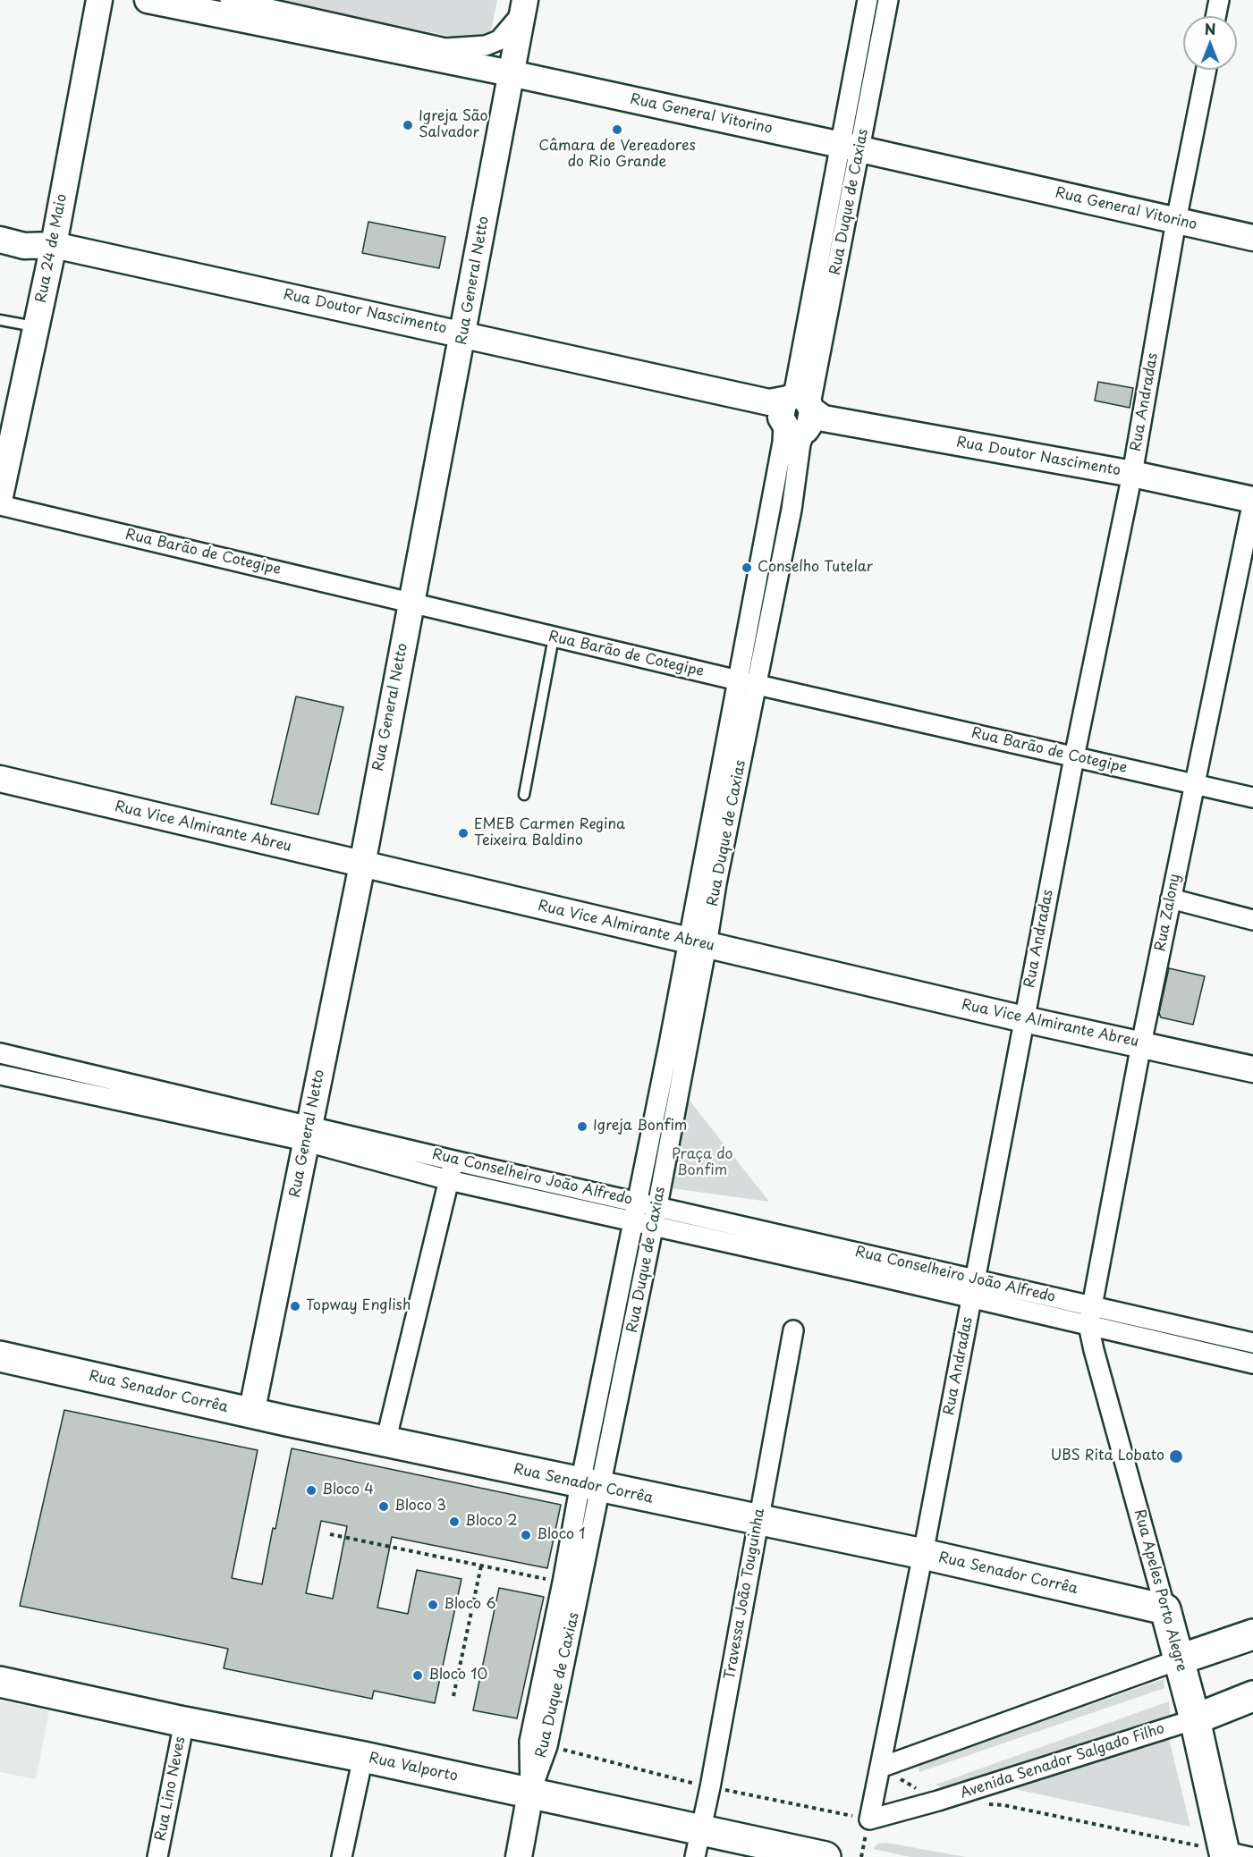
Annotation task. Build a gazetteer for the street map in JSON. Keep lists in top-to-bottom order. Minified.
{"streets":{"main road":["Rua Senador Corrêa","Rua Apeles Porto Alegre","Avenida Senador Salgado Filho","Rua Valporto"],"street":["Rua General Vitorino","Rua Duque de Caxias","Rua 24 de Maio","Rua General Netto","Rua Doutor Nascimento","Rua Andradas","Rua Barão de Cotegipe","Rua Vice Almirante Abreu","Rua Zalony","Rua Conselheiro João Alfredo","Travessa João Touguinha","Rua Lino Neves"]},"crossings":[["Rua General Vitorino","Rua Duque de Caxias"],["Rua General Vitorino","Rua General Netto"],["Rua General Vitorino","Rua Andradas"],["Rua Duque de Caxias","Rua Doutor Nascimento"],["Rua Duque de Caxias","Rua Barão de Cotegipe"],["Rua Duque de Caxias","Rua Vice Almirante Abreu"],["Rua Duque de Caxias","Rua Conselheiro João Alfredo"],["Rua Duque de Caxias","Rua Senador Corrêa"],["Rua Duque de Caxias","Rua Valporto"],["Rua 24 de Maio","Rua Doutor Nascimento"],["Rua General Netto","Rua Doutor Nascimento"],["Rua General Netto","Rua Barão de Cotegipe"],["Rua General Netto","Rua Vice Almirante Abreu"],["Rua General Netto","Rua Conselheiro João Alfredo"],["Rua General Netto","Rua Senador Corrêa"],["Rua Doutor Nascimento","Rua Andradas"],["Rua Doutor Nascimento","Rua Zalony"],["Rua Andradas","Rua Barão de Cotegipe"],["Rua Andradas","Rua Vice Almirante Abreu"],["Rua Andradas","Rua Conselheiro João Alfredo"],["Rua Andradas","Rua Senador Corrêa"],["Rua Andradas","Avenida Senador Salgado Filho"],["Rua Barão de Cotegipe","Rua Zalony"],["Rua Vice Almirante Abreu","Rua Zalony"],["Rua Zalony","Rua Conselheiro João Alfredo"],["Rua Zalony","Rua Apeles Porto Alegre"],["Rua Conselheiro João Alfredo","Rua Apeles Porto Alegre"],["Rua Senador Corrêa","Rua Apeles Porto Alegre"],["Rua Senador Corrêa","Travessa João Touguinha"],["Rua Apeles Porto Alegre","Avenida Senador Salgado Filho"],["Travessa João Touguinha","Rua Valporto"],["Rua Valporto","Rua Lino Neves"]],"parks":["Praça do Bonfim"],"places":["Igreja São Salvador","Câmara de Vereadores do Rio Grande","Conselho Tutelar","EMEB Carmen Regina Teixeira Baldino","Igreja Bonfim","Topway English","UBS Rita Lobato","Bloco 4","Bloco 3","Bloco 2","Bloco 1","Bloco 6","Bloco 10"],"north":"top"}
